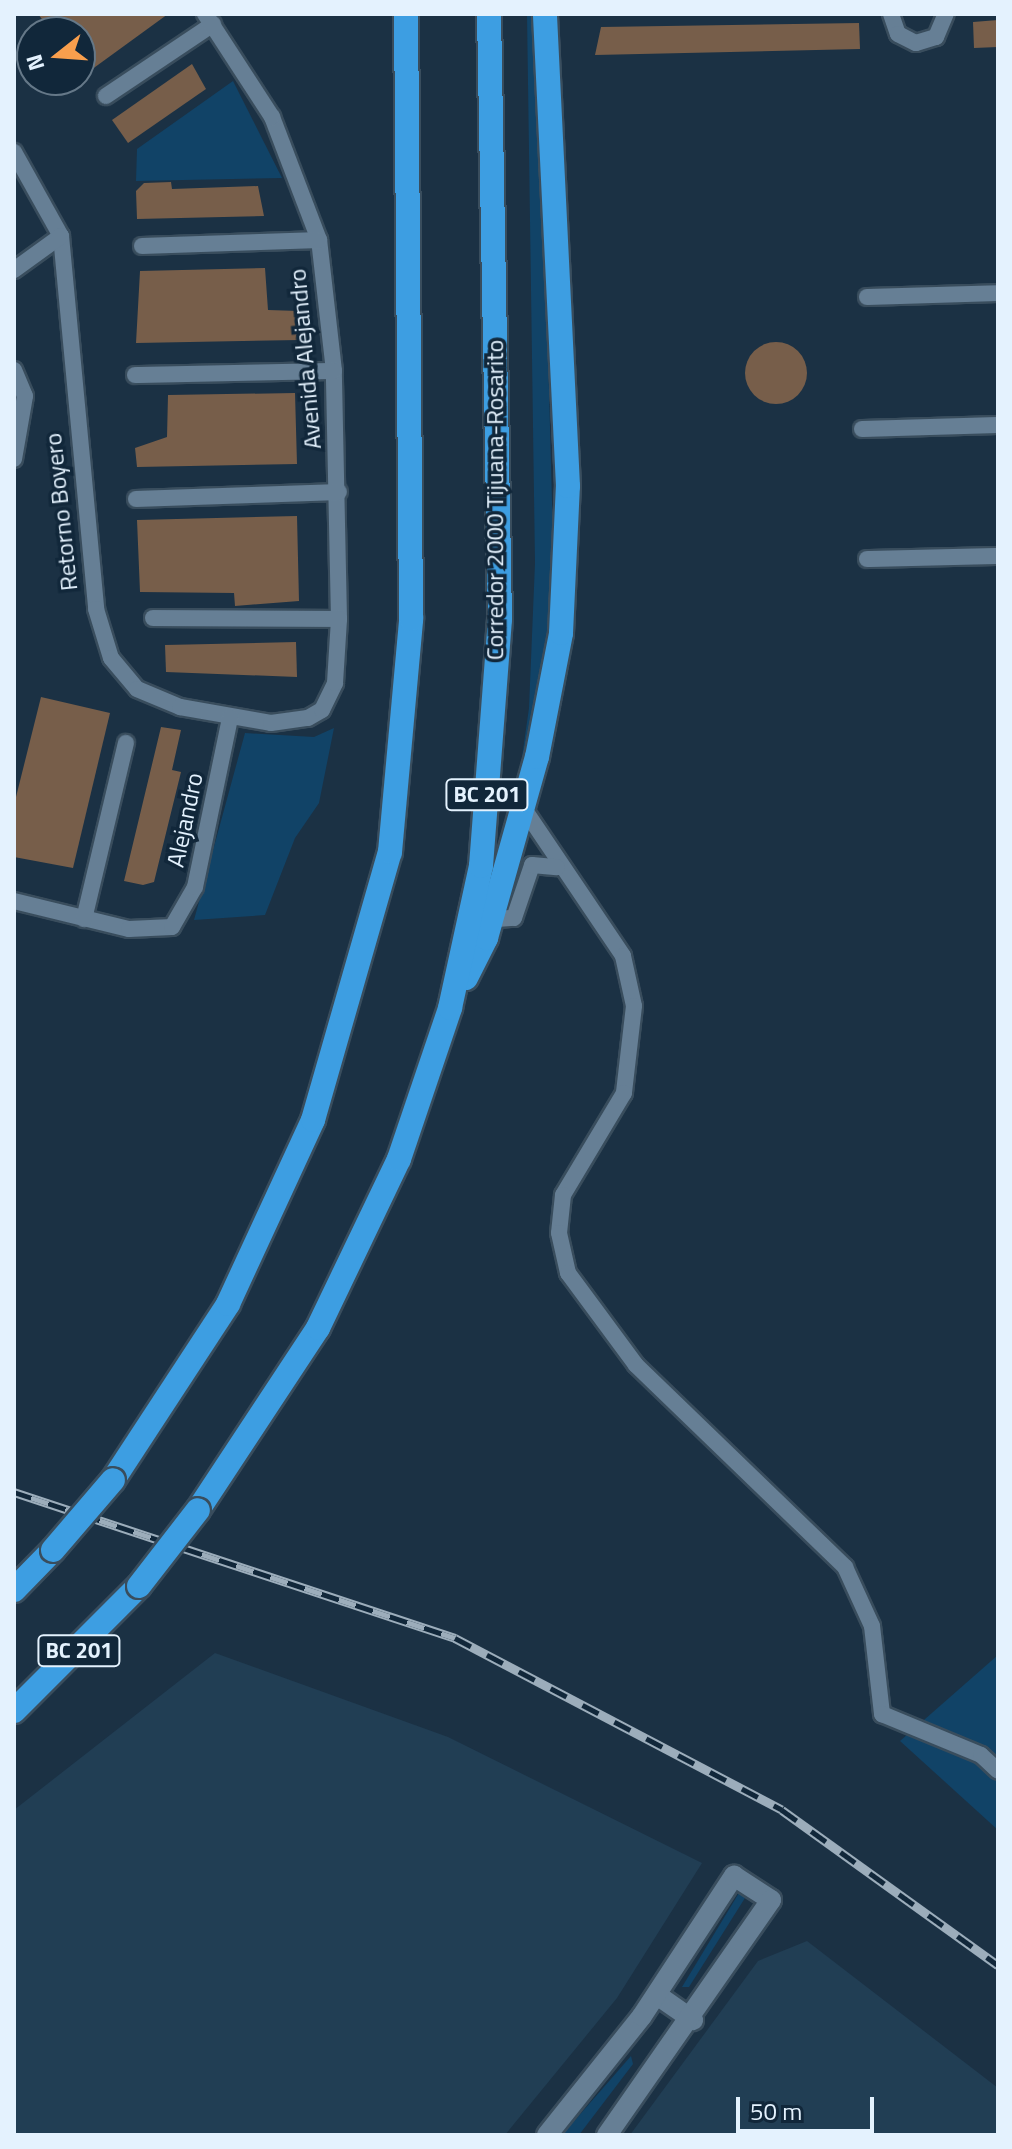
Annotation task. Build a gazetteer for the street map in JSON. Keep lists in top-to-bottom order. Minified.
{"streets":{"highway":["Corredor 2000 Tijuana-Rosarito","BC 201"],"street":["Avenida Alejandro","Retorno Boyero","Alejandro"]},"crossings":[["Avenida Alejandro","Retorno Boyero"],["Corredor 2000 Tijuana-Rosarito","BC 201"],["Retorno Boyero","Alejandro"]],"scale_bar":"50 m","north":"left"}
